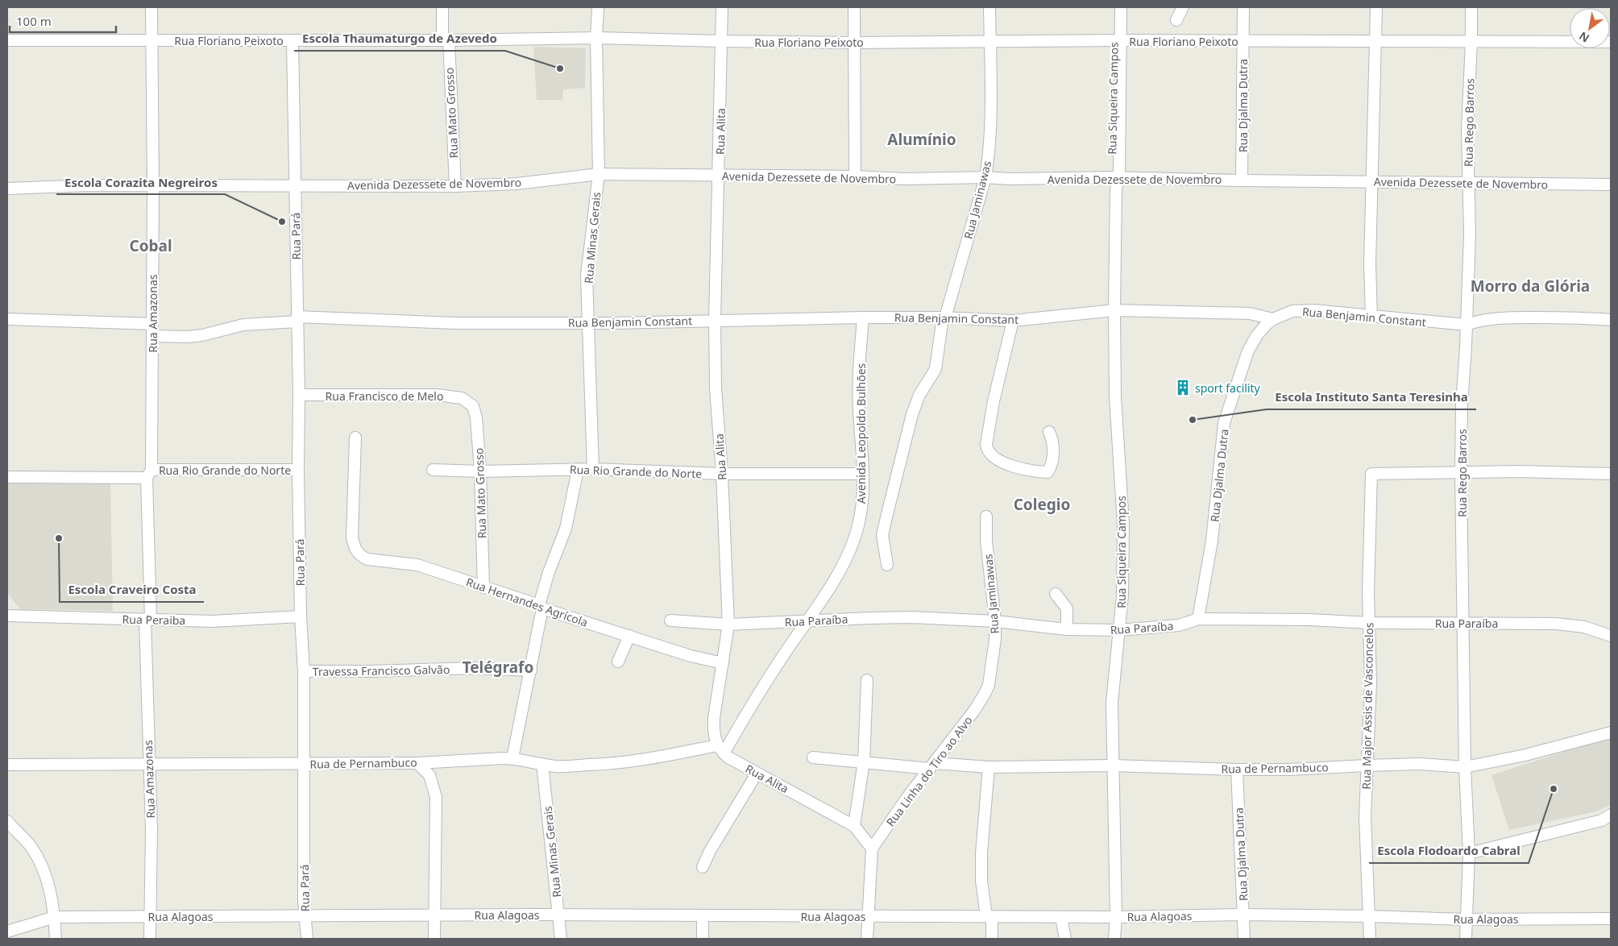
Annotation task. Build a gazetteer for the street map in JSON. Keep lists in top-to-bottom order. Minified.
{"streets":{"street":["Rua Floriano Peixoto","Rua Siqueira Campos","Rua Djalma Dutra","Rua Mato Grosso","Rua Rego Barros","Rua Alita","Avenida Dezessete de Novembro","Rua Jaminawas","Rua Pará","Rua Minas Gerais","Rua Amazonas","Rua Benjamin Constant","Rua Francisco de Melo","Avenida Leopoldo Bulhões","Rua Rio Grande do Norte","Rua Hernandes Agrícola","Rua Peraiba","Rua Paraíba","Travessa Francisco Galvão","Rua Major Assis de Vasconcelos","Rua de Pernambuco","Rua Linha do Tiro ao Alvo","Rua Alagoas"]},"crossings":[["Rua Floriano Peixoto","Rua Siqueira Campos"],["Rua Floriano Peixoto","Rua Djalma Dutra"],["Rua Floriano Peixoto","Rua Mato Grosso"],["Rua Floriano Peixoto","Rua Rego Barros"],["Rua Floriano Peixoto","Rua Alita"],["Rua Floriano Peixoto","Rua Jaminawas"],["Rua Floriano Peixoto","Rua Pará"],["Rua Floriano Peixoto","Rua Minas Gerais"],["Rua Floriano Peixoto","Rua Amazonas"],["Rua Siqueira Campos","Avenida Dezessete de Novembro"],["Rua Siqueira Campos","Rua Benjamin Constant"],["Rua Siqueira Campos","Rua Paraíba"],["Rua Siqueira Campos","Rua de Pernambuco"],["Rua Siqueira Campos","Rua Alagoas"],["Rua Djalma Dutra","Avenida Dezessete de Novembro"],["Rua Djalma Dutra","Rua Benjamin Constant"],["Rua Djalma Dutra","Rua Paraíba"],["Rua Djalma Dutra","Rua de Pernambuco"],["Rua Djalma Dutra","Rua Alagoas"],["Rua Mato Grosso","Avenida Dezessete de Novembro"],["Rua Mato Grosso","Rua Francisco de Melo"],["Rua Mato Grosso","Rua Rio Grande do Norte"],["Rua Mato Grosso","Rua Hernandes Agrícola"],["Rua Rego Barros","Avenida Dezessete de Novembro"],["Rua Rego Barros","Rua Benjamin Constant"],["Rua Rego Barros","Rua Paraíba"],["Rua Rego Barros","Rua Major Assis de Vasconcelos"],["Rua Rego Barros","Rua de Pernambuco"],["Rua Rego Barros","Rua Alagoas"],["Rua Alita","Avenida Dezessete de Novembro"],["Rua Alita","Rua Benjamin Constant"],["Rua Alita","Avenida Leopoldo Bulhões"],["Rua Alita","Rua Rio Grande do Norte"],["Rua Alita","Rua Hernandes Agrícola"],["Rua Alita","Rua Paraíba"],["Rua Alita","Rua de Pernambuco"],["Avenida Dezessete de Novembro","Rua Jaminawas"],["Avenida Dezessete de Novembro","Rua Pará"],["Avenida Dezessete de Novembro","Rua Minas Gerais"],["Avenida Dezessete de Novembro","Rua Amazonas"],["Rua Jaminawas","Rua Benjamin Constant"],["Rua Jaminawas","Rua Paraíba"],["Rua Jaminawas","Rua Linha do Tiro ao Alvo"],["Rua Pará","Rua Benjamin Constant"],["Rua Pará","Rua Francisco de Melo"],["Rua Pará","Rua Rio Grande do Norte"],["Rua Pará","Rua Peraiba"],["Rua Pará","Travessa Francisco Galvão"],["Rua Pará","Rua de Pernambuco"],["Rua Pará","Rua Alagoas"],["Rua Minas Gerais","Rua Benjamin Constant"],["Rua Minas Gerais","Rua Rio Grande do Norte"],["Rua Minas Gerais","Rua de Pernambuco"],["Rua Minas Gerais","Rua Alagoas"],["Rua Amazonas","Rua Benjamin Constant"],["Rua Amazonas","Rua Rio Grande do Norte"],["Rua Amazonas","Rua Peraiba"],["Rua Amazonas","Rua de Pernambuco"],["Rua Amazonas","Rua Alagoas"],["Rua Benjamin Constant","Avenida Leopoldo Bulhões"],["Avenida Leopoldo Bulhões","Rua Rio Grande do Norte"],["Avenida Leopoldo Bulhões","Rua Paraíba"],["Avenida Leopoldo Bulhões","Rua de Pernambuco"],["Rua Paraíba","Rua Major Assis de Vasconcelos"],["Rua Major Assis de Vasconcelos","Rua de Pernambuco"],["Rua Major Assis de Vasconcelos","Rua Alagoas"],["Rua de Pernambuco","Rua Linha do Tiro ao Alvo"]],"districts":["Alumínio","Cobal","Morro da Glória","Colegio","Telégrafo"],"places":{"other":["Escola Thaumaturgo de Azevedo","Escola Corazita Negreiros","Escola Instituto Santa Teresinha","Escola Craveiro Costa","Escola Flodoardo Cabral"],"building":["sport facility"]},"scale_bar":"100 m","north":"bottom left"}
